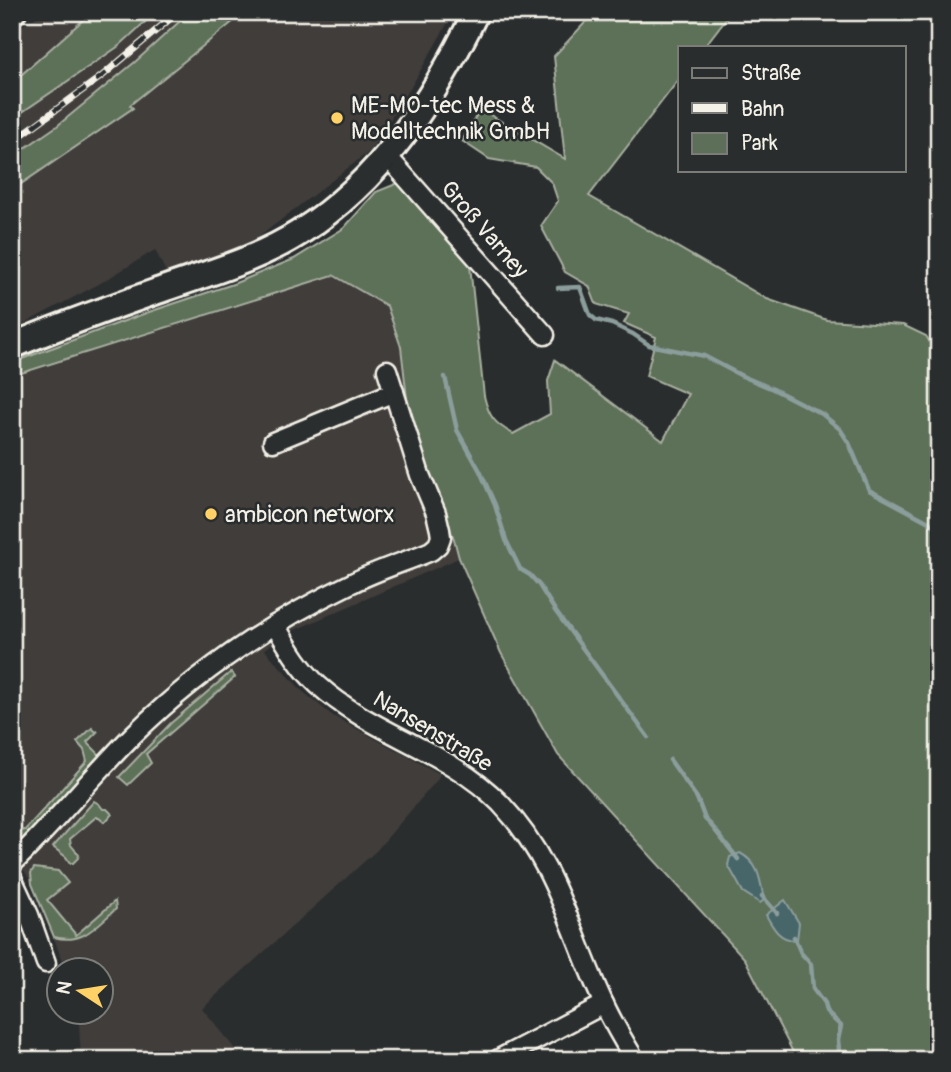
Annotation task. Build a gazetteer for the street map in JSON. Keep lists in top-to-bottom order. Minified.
{"streets":{"street":["Groß Varney","Nansenstraße"]},"places":["ME-MO-tec Mess & Modelltechnik GmbH","ambicon networx"],"legend":["Straße","Bahn","Park"],"north":"left"}
